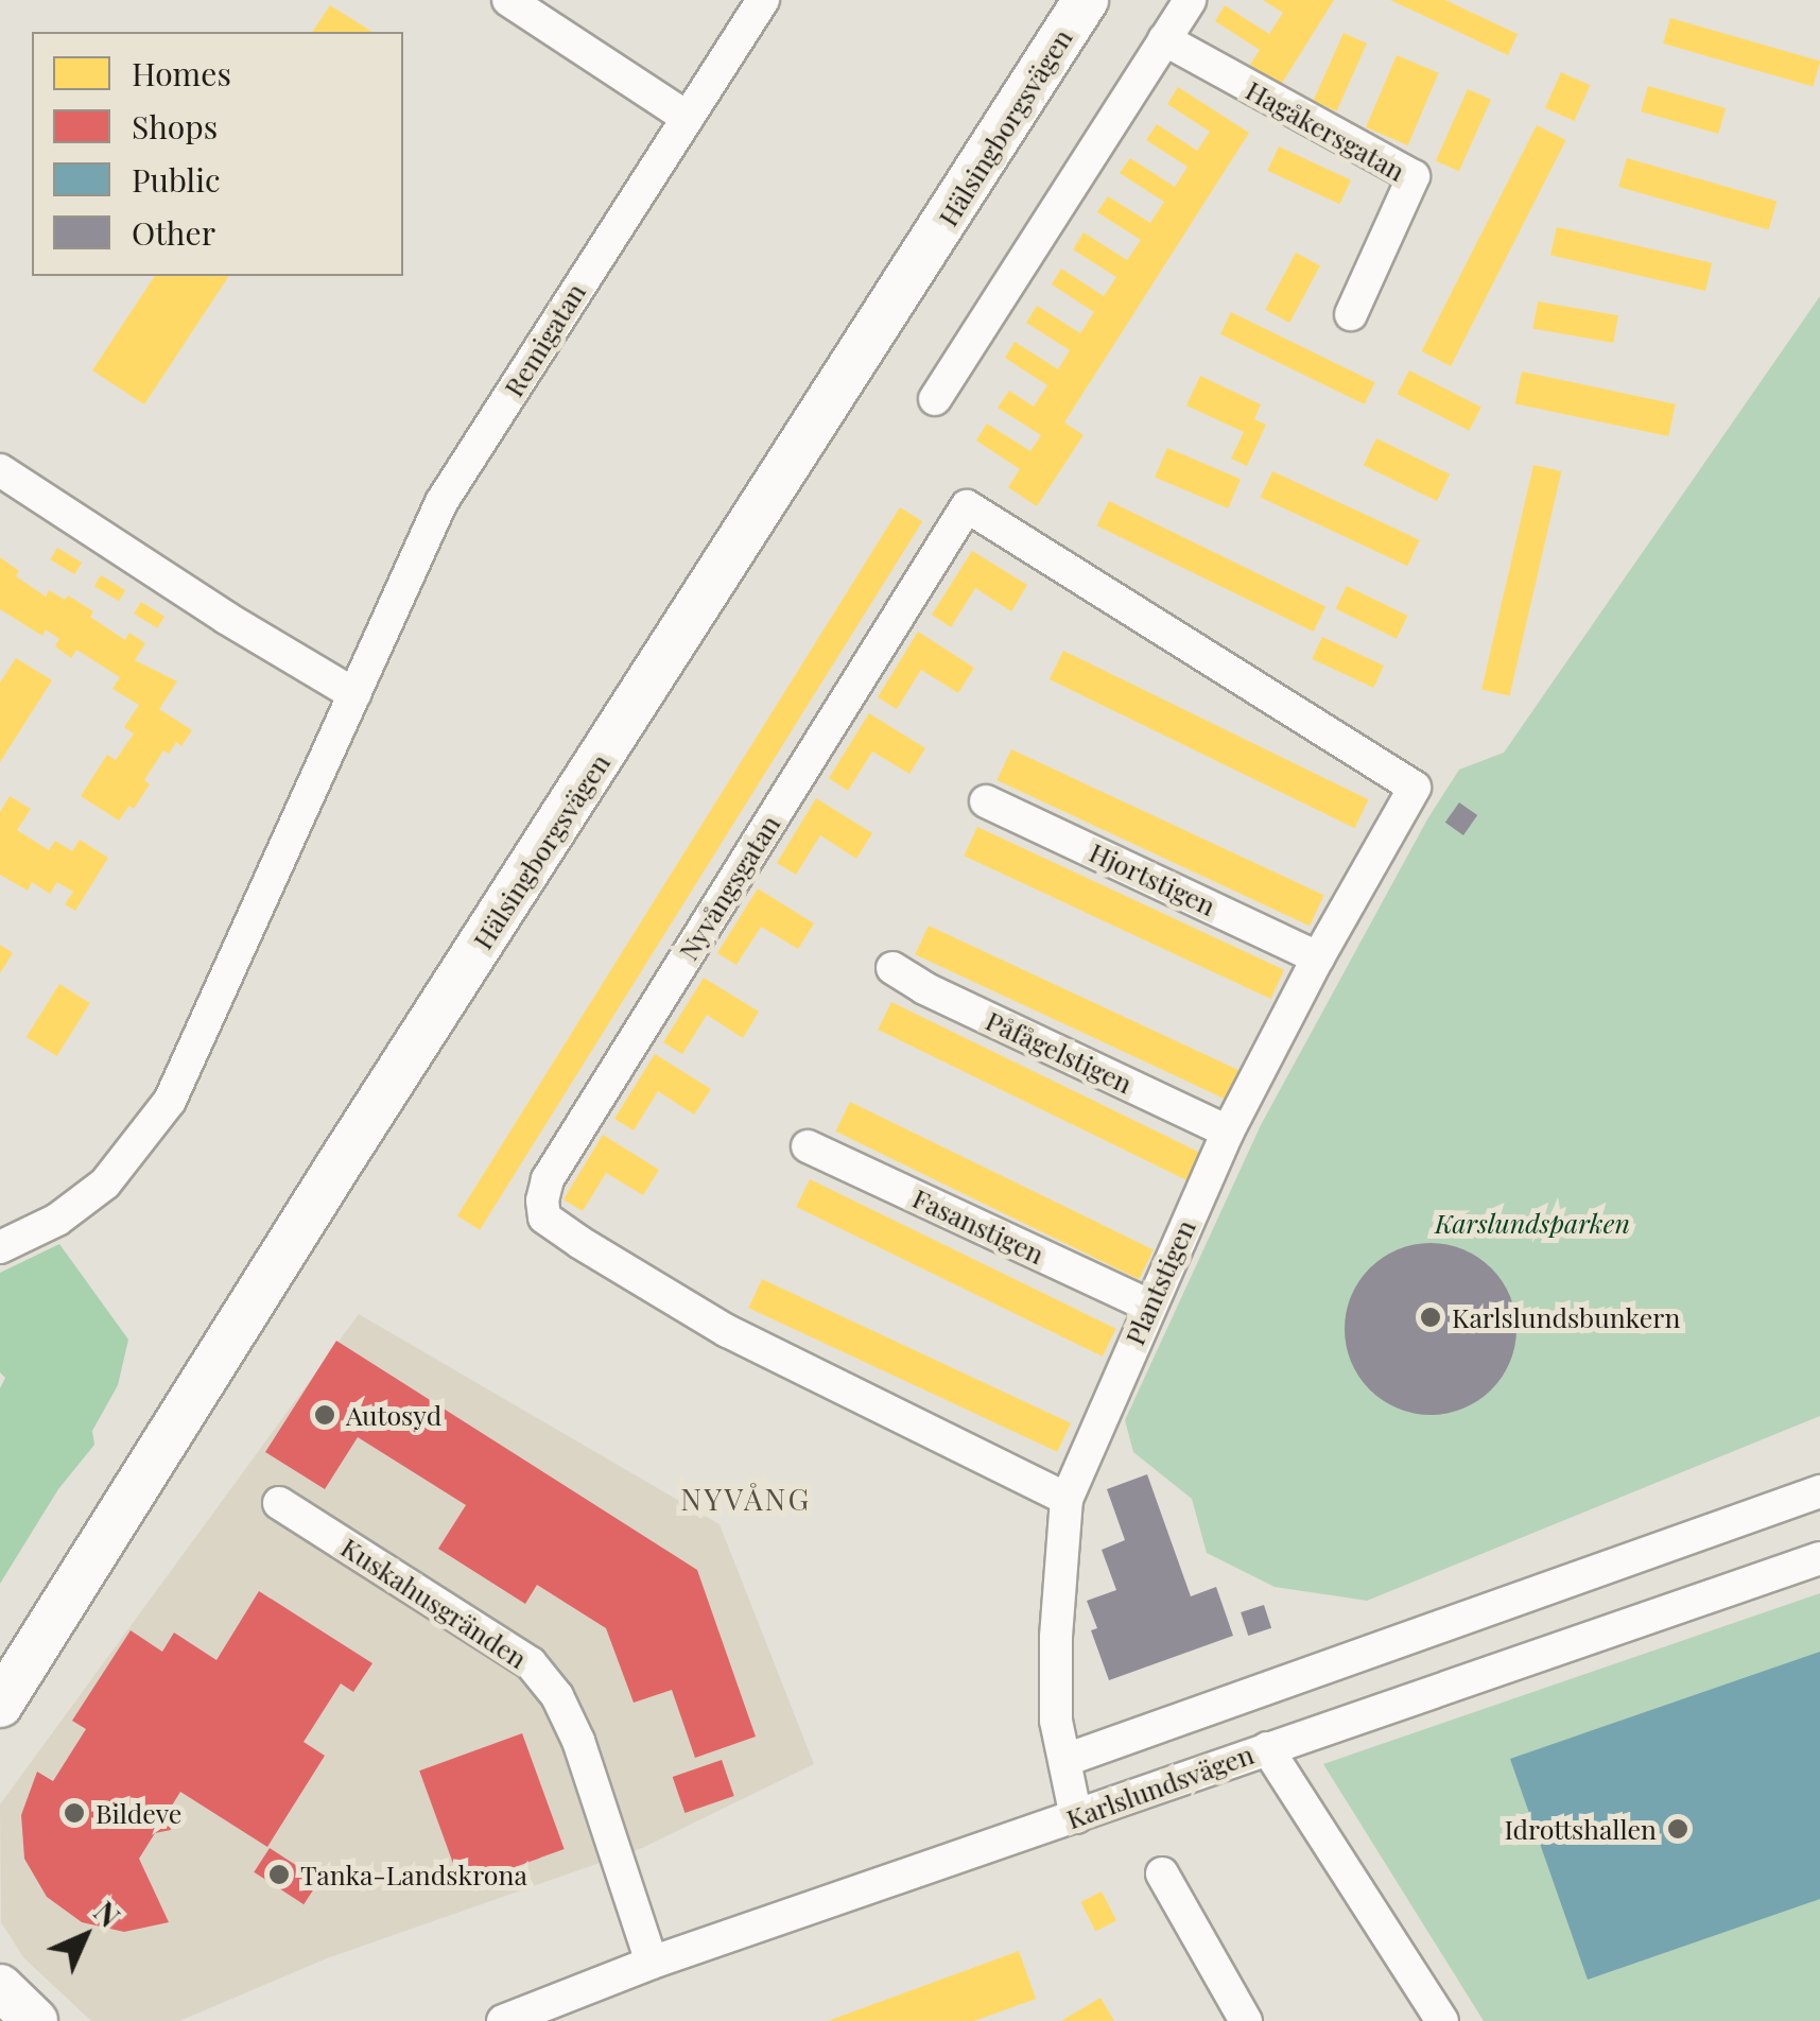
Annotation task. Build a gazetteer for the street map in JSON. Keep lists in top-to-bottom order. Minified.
{"streets":{"main road":["Hälsingborgsvägen"],"street":["Hagåkersgatan","Remigatan","Hjortstigen","Nyvångsgatan","Påfågelstigen","Fasanstigen","Plantstigen","Kuskahusgränden","Karlslundsvägen"]},"crossings":[["Hjortstigen","Plantstigen"],["Nyvångsgatan","Plantstigen"],["Påfågelstigen","Plantstigen"],["Fasanstigen","Plantstigen"],["Plantstigen","Karlslundsvägen"],["Kuskahusgränden","Karlslundsvägen"]],"districts":["NYVÅNG"],"parks":["Karslundsparken"],"places":["Karlslundsbunkern","Autosyd","Bildeve","Idrottshallen","Tanka-Landskrona"],"legend":["Homes","Shops","Public","Other"],"north":"top right"}
